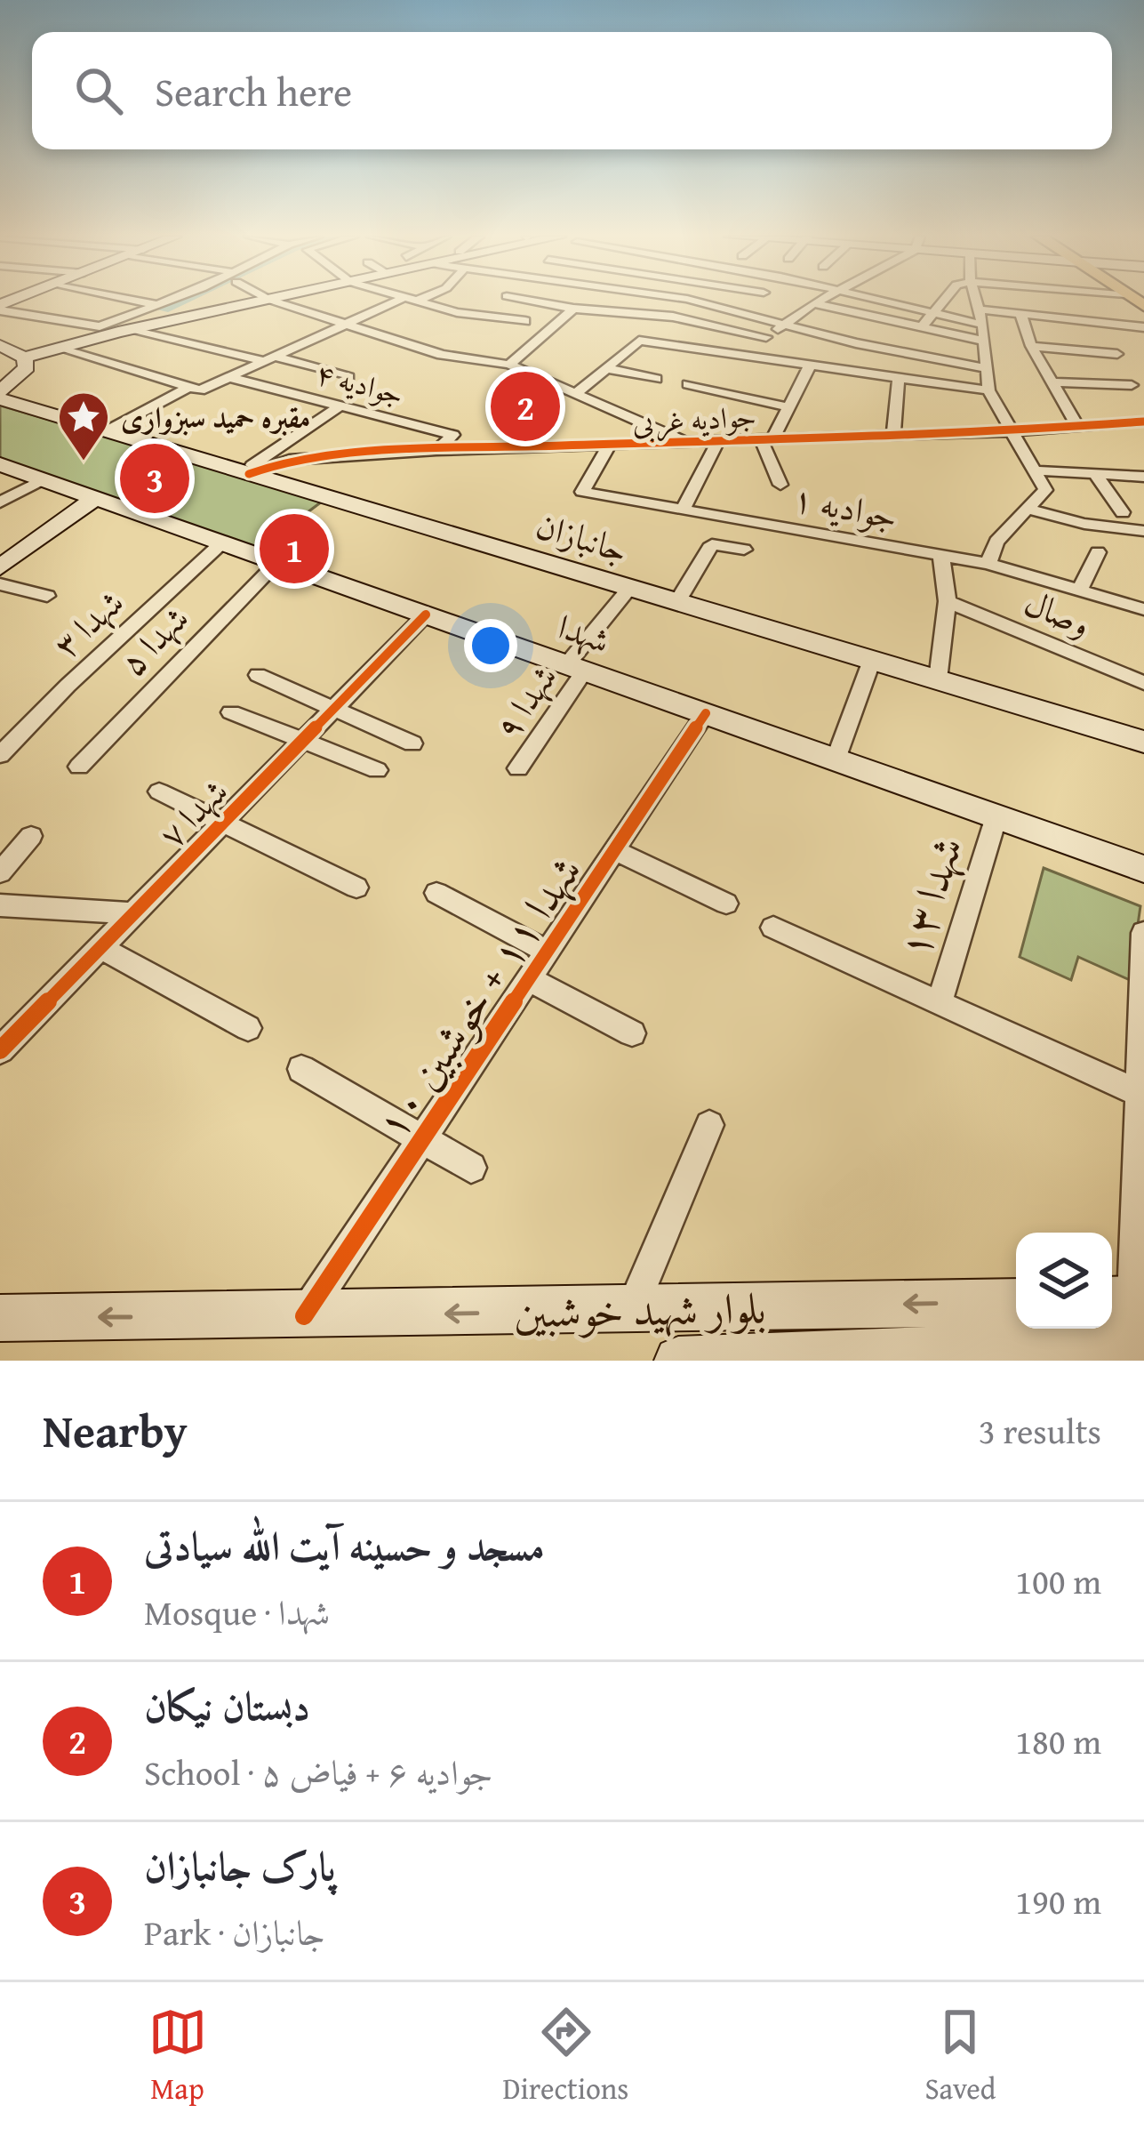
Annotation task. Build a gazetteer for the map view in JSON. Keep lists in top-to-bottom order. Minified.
{"streets":{"main road":["جانبازان","شهدا","بلوار شهید خوشبین"],"street":["جوادیه ۴","جوادیه غربی","جوادیه ۱","وصال","شهدا ۳","شهدا ۵","شهدا ۹","شهدا ۷","شهدا ۱۳","شهدا ۱۱ + خوشبین ۱۰"]},"crossings":[["جوادیه ۴","جوادیه غربی"],["جوادیه غربی","جوادیه ۱"],["جوادیه غربی","جانبازان"],["جانبازان","شهدا ۹"],["شهدا ۳","شهدا"],["شهدا","شهدا ۵"],["شهدا","شهدا ۹"],["شهدا","شهدا ۷"],["شهدا","شهدا ۱۳"],["شهدا","شهدا ۱۱ + خوشبین ۱۰"],["شهدا ۱۱ + خوشبین ۱۰","بلوار شهید خوشبین"]],"places":{"place":["مقبره حمید سبزواری"]},"page":{"search":"Search here","pins":["2","3","1"],"heading":["Nearby","3 results"],"list":[{"mark":"1","name":"مسجد و حسینه آیت الله سیادتی","note":"Mosque · شهدا","value":"100 m"},{"mark":"2","name":"دبستان نیکان","note":"School · جوادیه ۶ + فیاض ۵","value":"180 m"},{"mark":"3","name":"پارک جانبازان","note":"Park · جانبازان","value":"190 m"}],"nav":["Map","Directions","Saved"]}}
